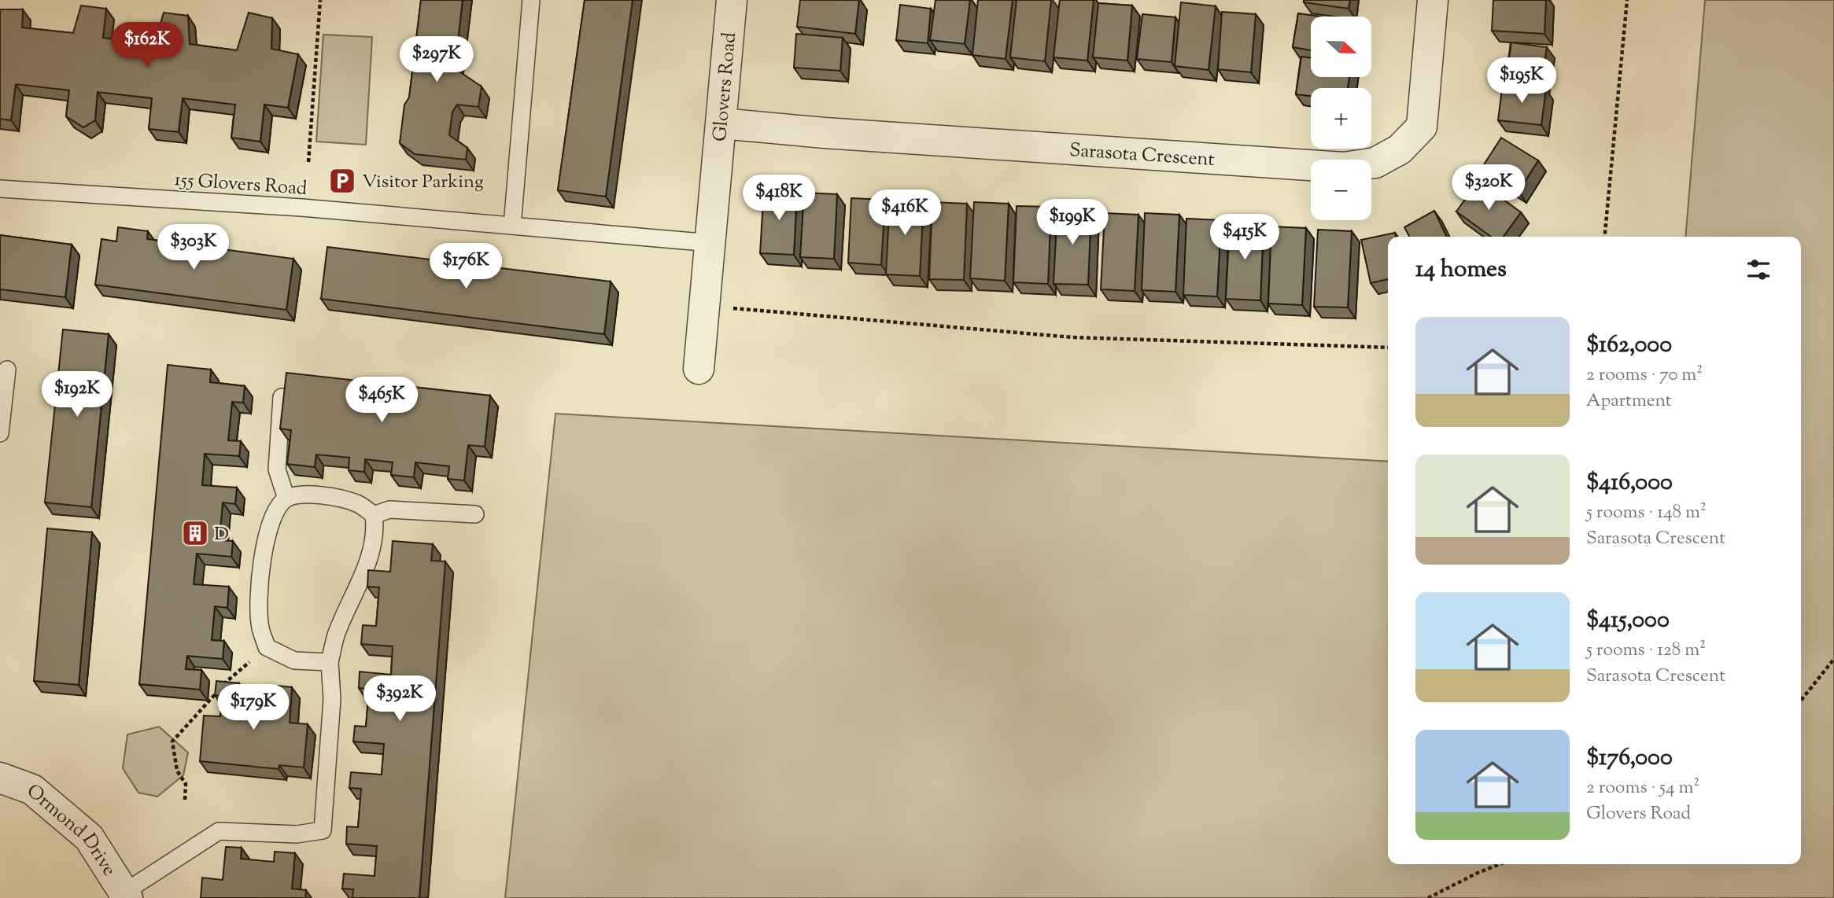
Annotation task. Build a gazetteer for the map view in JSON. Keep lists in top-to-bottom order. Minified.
{"streets":{"street":["Glovers Road","Sarasota Crescent","Ormond Drive"],"lane":["155 Glovers Road"]},"crossings":[["Glovers Road","Sarasota Crescent"],["Glovers Road","155 Glovers Road"]],"places":{"parking":["Visitor Parking"],"building":["D"]},"north":"right","page":{"map_buttons":["+","−"],"price":["$162K","$297K","$195K","$320K","$418K","$416K","$199K","$415K","$303K","$176K","$192K","$465K","$392K","$179K"],"heading":"14 homes","list":[{"name":"$162,000","note":"2 rooms · 70 m² · Apartment"},{"name":"$416,000","note":"5 rooms · 148 m² · Sarasota Crescent"},{"name":"$415,000","note":"5 rooms · 128 m² · Sarasota Crescent"},{"name":"$176,000","note":"2 rooms · 54 m² · Glovers Road"}]}}
